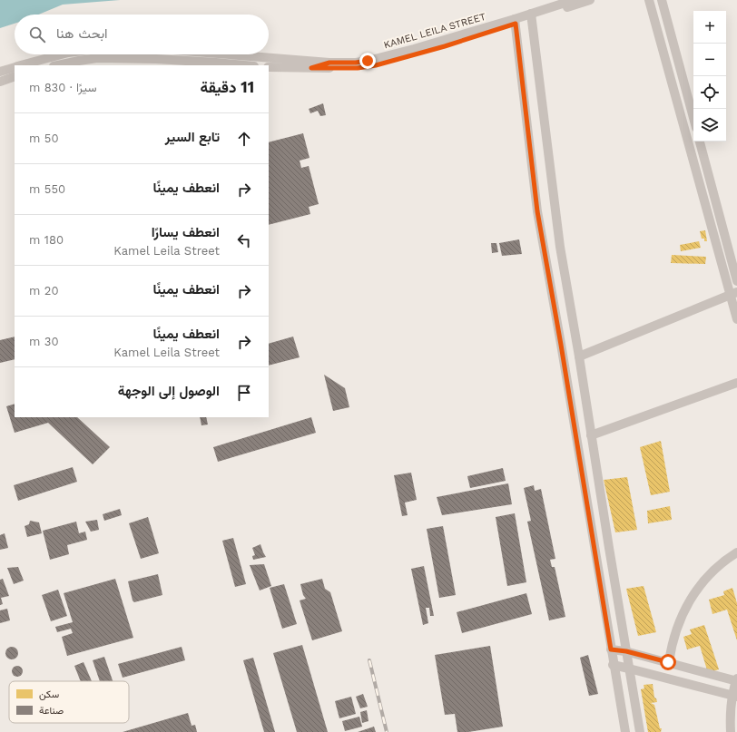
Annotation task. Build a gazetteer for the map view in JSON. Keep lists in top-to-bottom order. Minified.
{"streets":{"street":["KAMEL LEILA STREET"]},"legend":["سكن","صناعة"],"page":{"map_buttons":["+","−"],"search":"ابحث هنا","heading":["11 دقيقة","سيرًا · 830 m"],"list":[["تابع السير","50 m"],["انعطف يمينًا","550 m"],["انعطف يسارًا","Kamel Leila Street","180 m"],["انعطف يمينًا","20 m"],["انعطف يمينًا","Kamel Leila Street","30 m"],"الوصول إلى الوجهة"]}}
